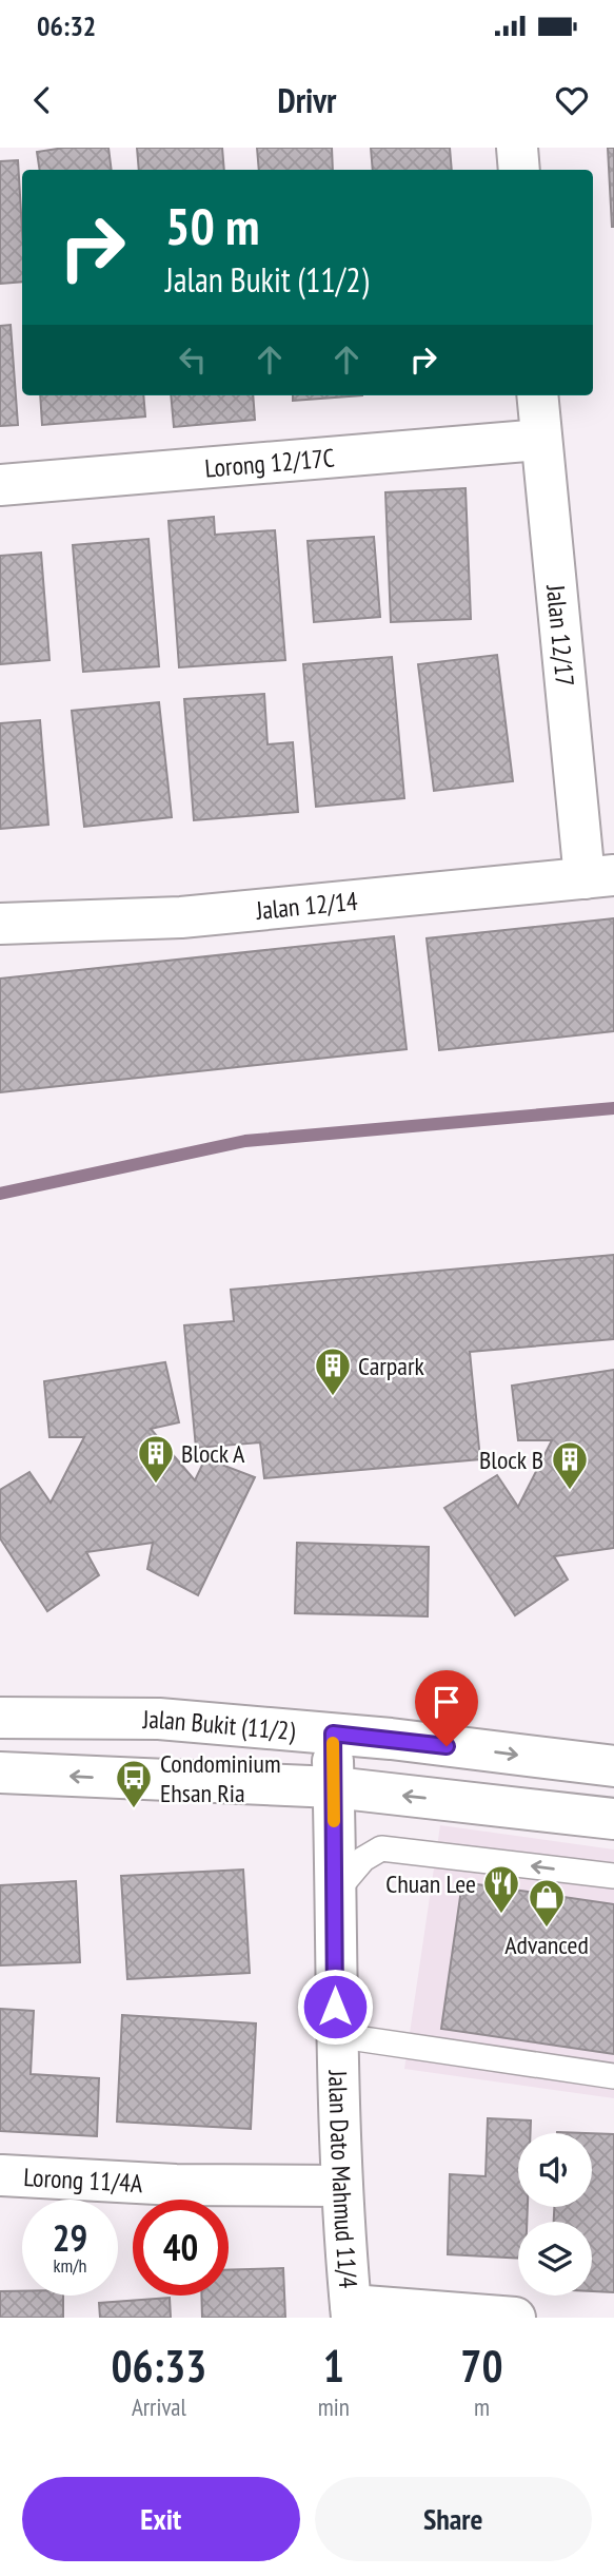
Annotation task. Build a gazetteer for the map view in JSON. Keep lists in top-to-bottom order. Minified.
{"streets":{"street":["Lorong 12/17C","Jalan 12/17","Jalan 12/14","Jalan Bukit (11/2)","Lorong 11/4A","Jalan Dato Mahmud 11/4"]},"crossings":[["Lorong 12/17C","Jalan 12/17"],["Jalan 12/17","Jalan 12/14"],["Jalan Bukit (11/2)","Jalan Dato Mahmud 11/4"],["Lorong 11/4A","Jalan Dato Mahmud 11/4"]],"places":{"building":["Carpark","Block A","Block B"],"bus stop":["Condominium Ehsan Ria"],"restaurant":["Chuan Lee"],"shop":["Advanced"]},"page":{"status":"06:32","header":"Drivr","turn":["50 m","Jalan Bukit (11/2)"],"speed":"29 km/h","limit":"40","eta":["06:33","Arrival","1","min","70","m"],"buttons":["Exit","Share"]}}
